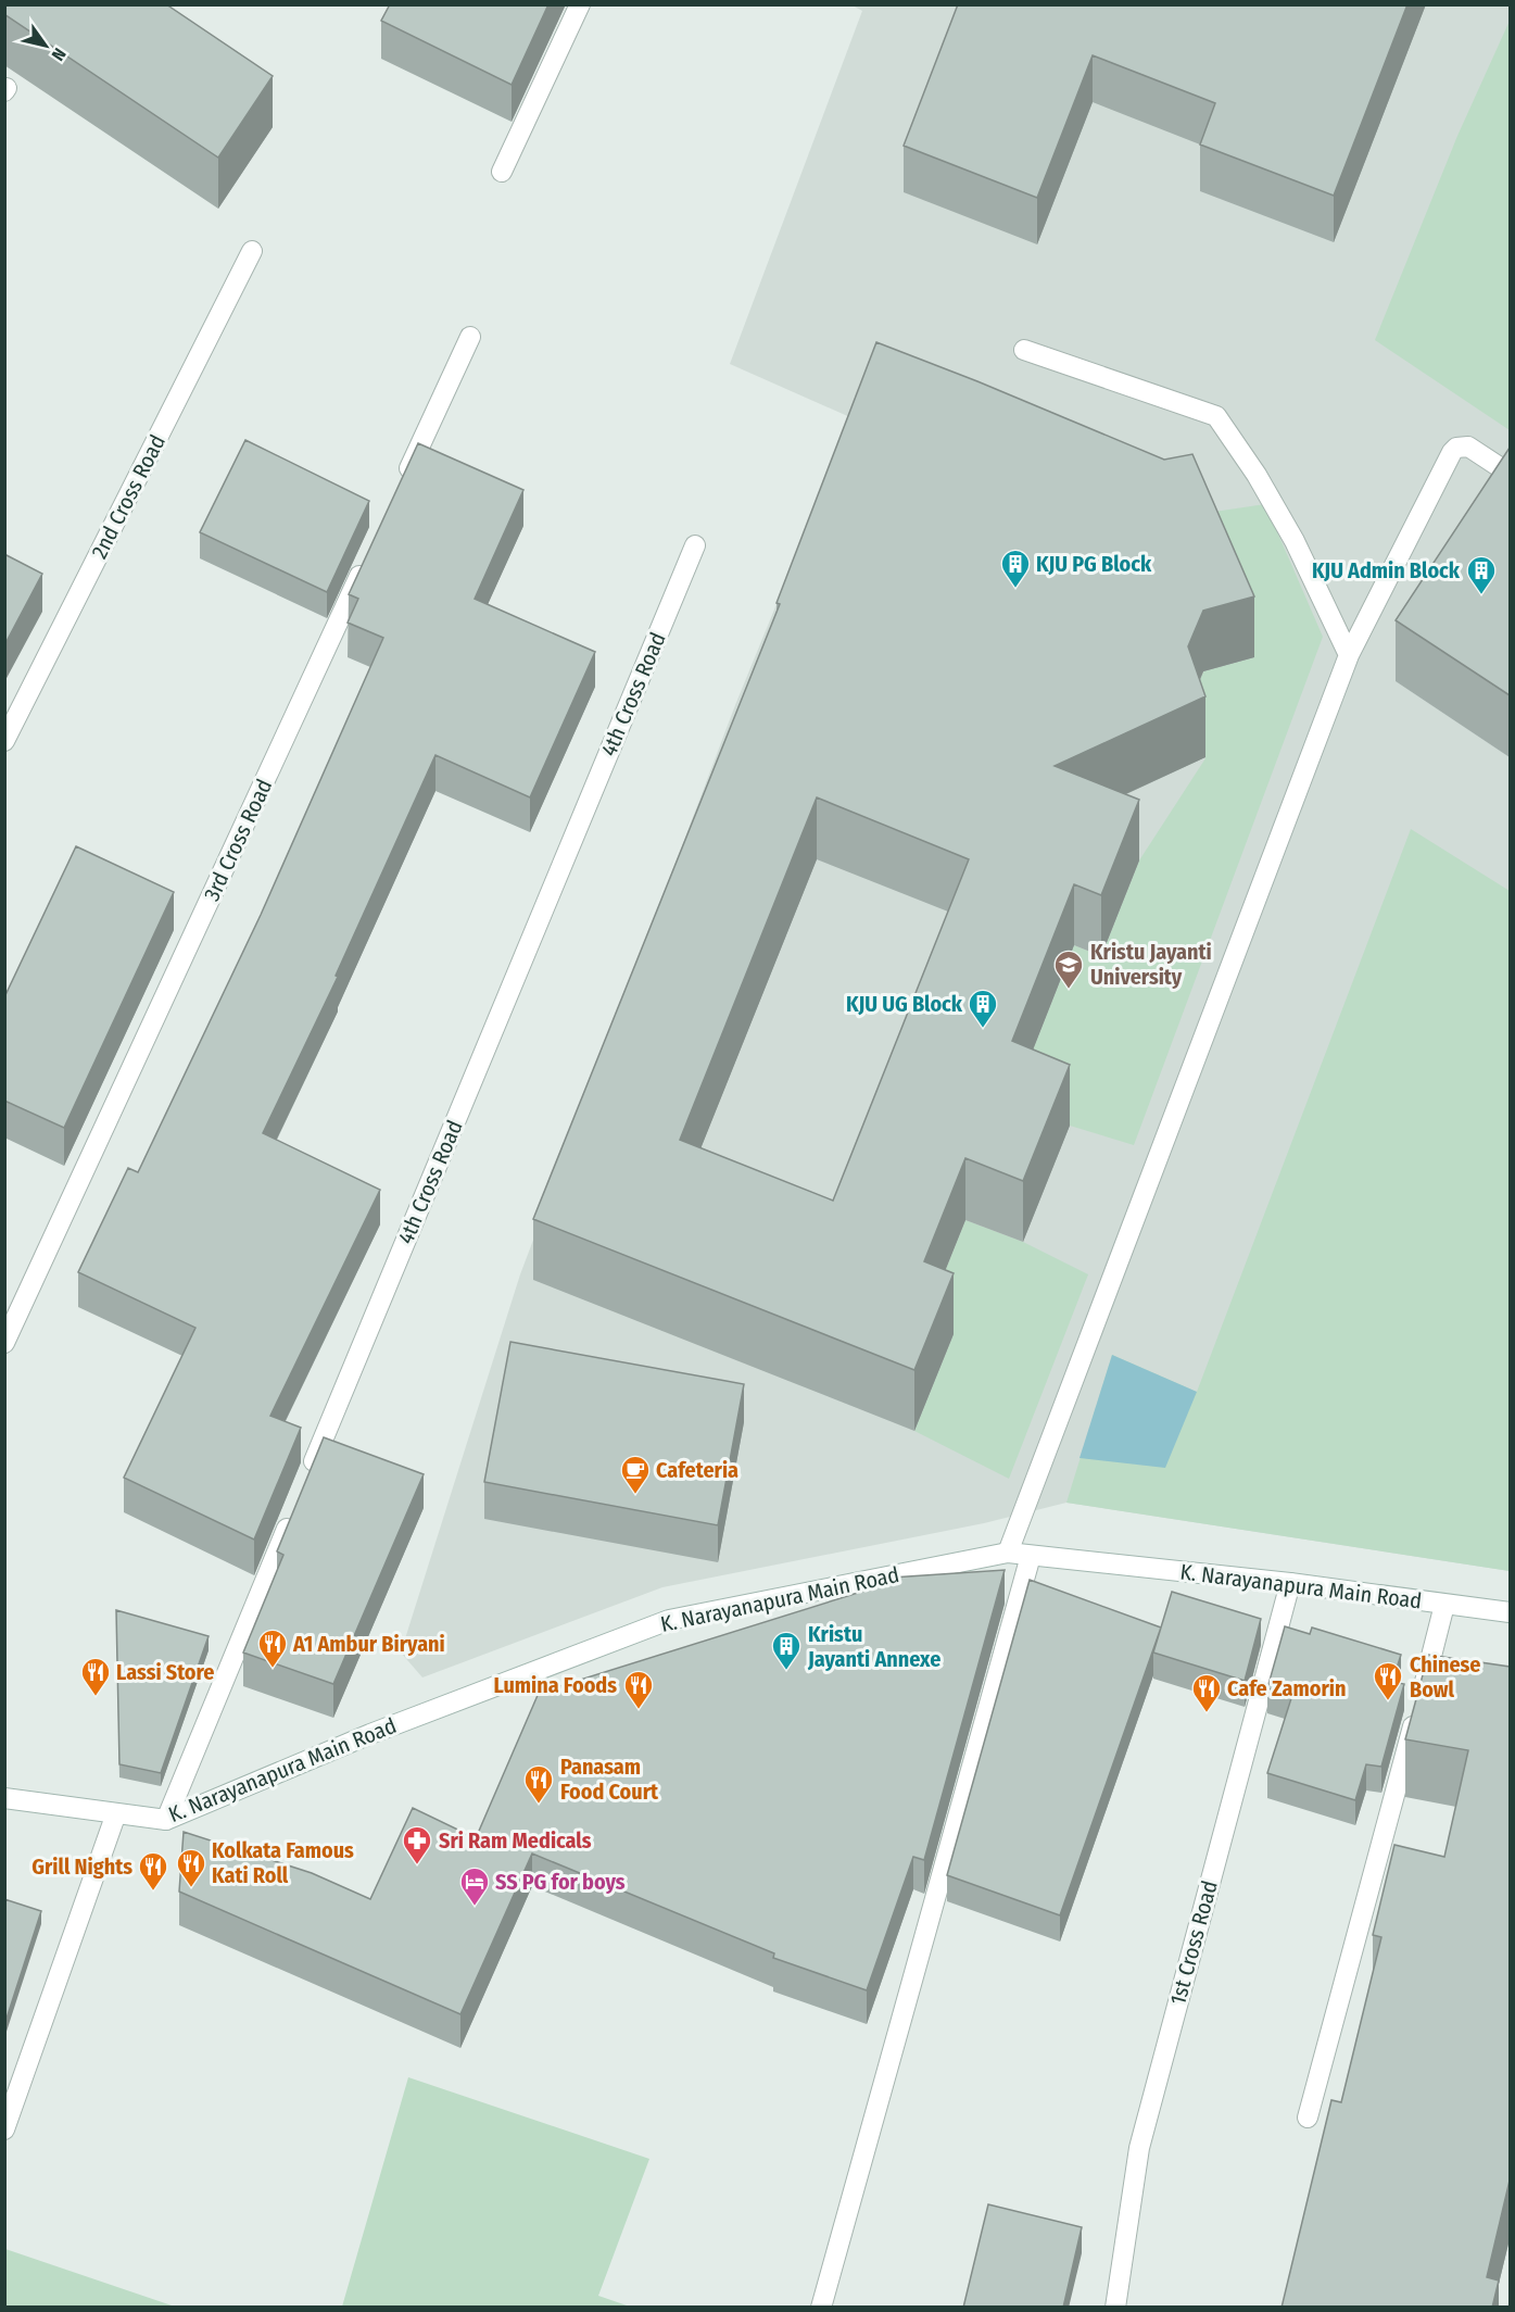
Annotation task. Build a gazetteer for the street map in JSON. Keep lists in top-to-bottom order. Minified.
{"streets":{"street":["2nd Cross Road","4th Cross Road","3rd Cross Road","K. Narayanapura Main Road","1st Cross Road"]},"crossings":[["K. Narayanapura Main Road","1st Cross Road"]],"places":{"building":["KJU PG Block","KJU Admin Block","KJU UG Block","Kristu Jayanti Annexe"],"school or university":["Kristu Jayanti University"],"cafe":["Cafeteria"],"restaurant":["A1 Ambur Biryani","Lassi Store","Chinese Bowl","Lumina Foods","Cafe Zamorin","Panasam Food Court","Kolkata Famous Kati Roll","Grill Nights"],"pharmacy":["Sri Ram Medicals"],"hotel":["SS PG for boys"]},"north":"bottom right"}
